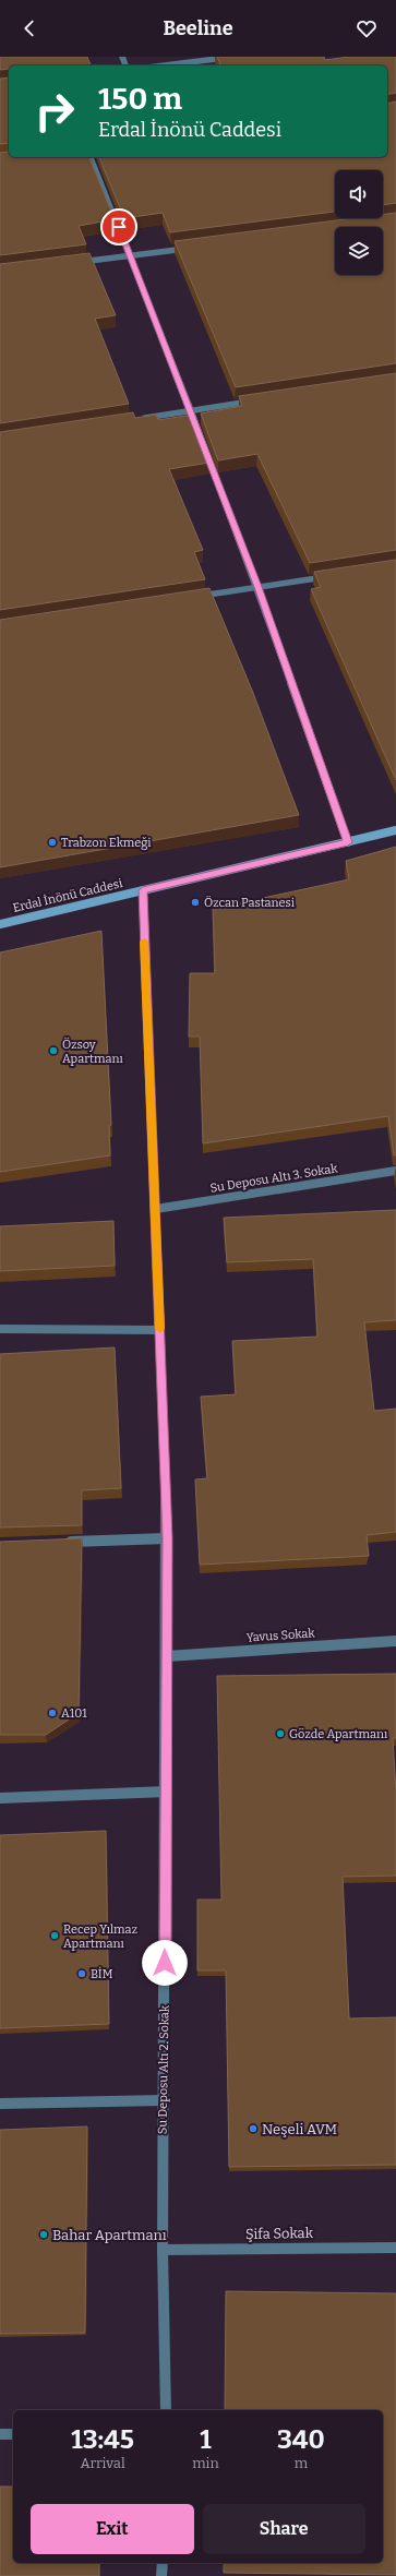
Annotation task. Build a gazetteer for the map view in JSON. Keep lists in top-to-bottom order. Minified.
{"streets":{"main road":["Erdal İnönü Caddesi"],"street":["Su Deposu Altı 3. Sokak","Yavus Sokak","Su Deposu Altı 2. Sokak","Şifa Sokak"]},"crossings":[["Erdal İnönü Caddesi","Su Deposu Altı 2. Sokak"],["Su Deposu Altı 3. Sokak","Su Deposu Altı 2. Sokak"],["Yavus Sokak","Su Deposu Altı 2. Sokak"],["Su Deposu Altı 2. Sokak","Şifa Sokak"]],"places":["Trabzon Ekmeği","Özcan Pastanesi","Özsoy Apartmanı","A101","Gözde Apartmanı","Recep Yılmaz Apartmanı","BİM","Neşeli AVM","Bahar Apartmanı"],"page":{"header":"Beeline","turn":["150 m","Erdal İnönü Caddesi"],"eta":["13:45","Arrival","1","min","340","m"],"buttons":["Exit","Share"]}}
